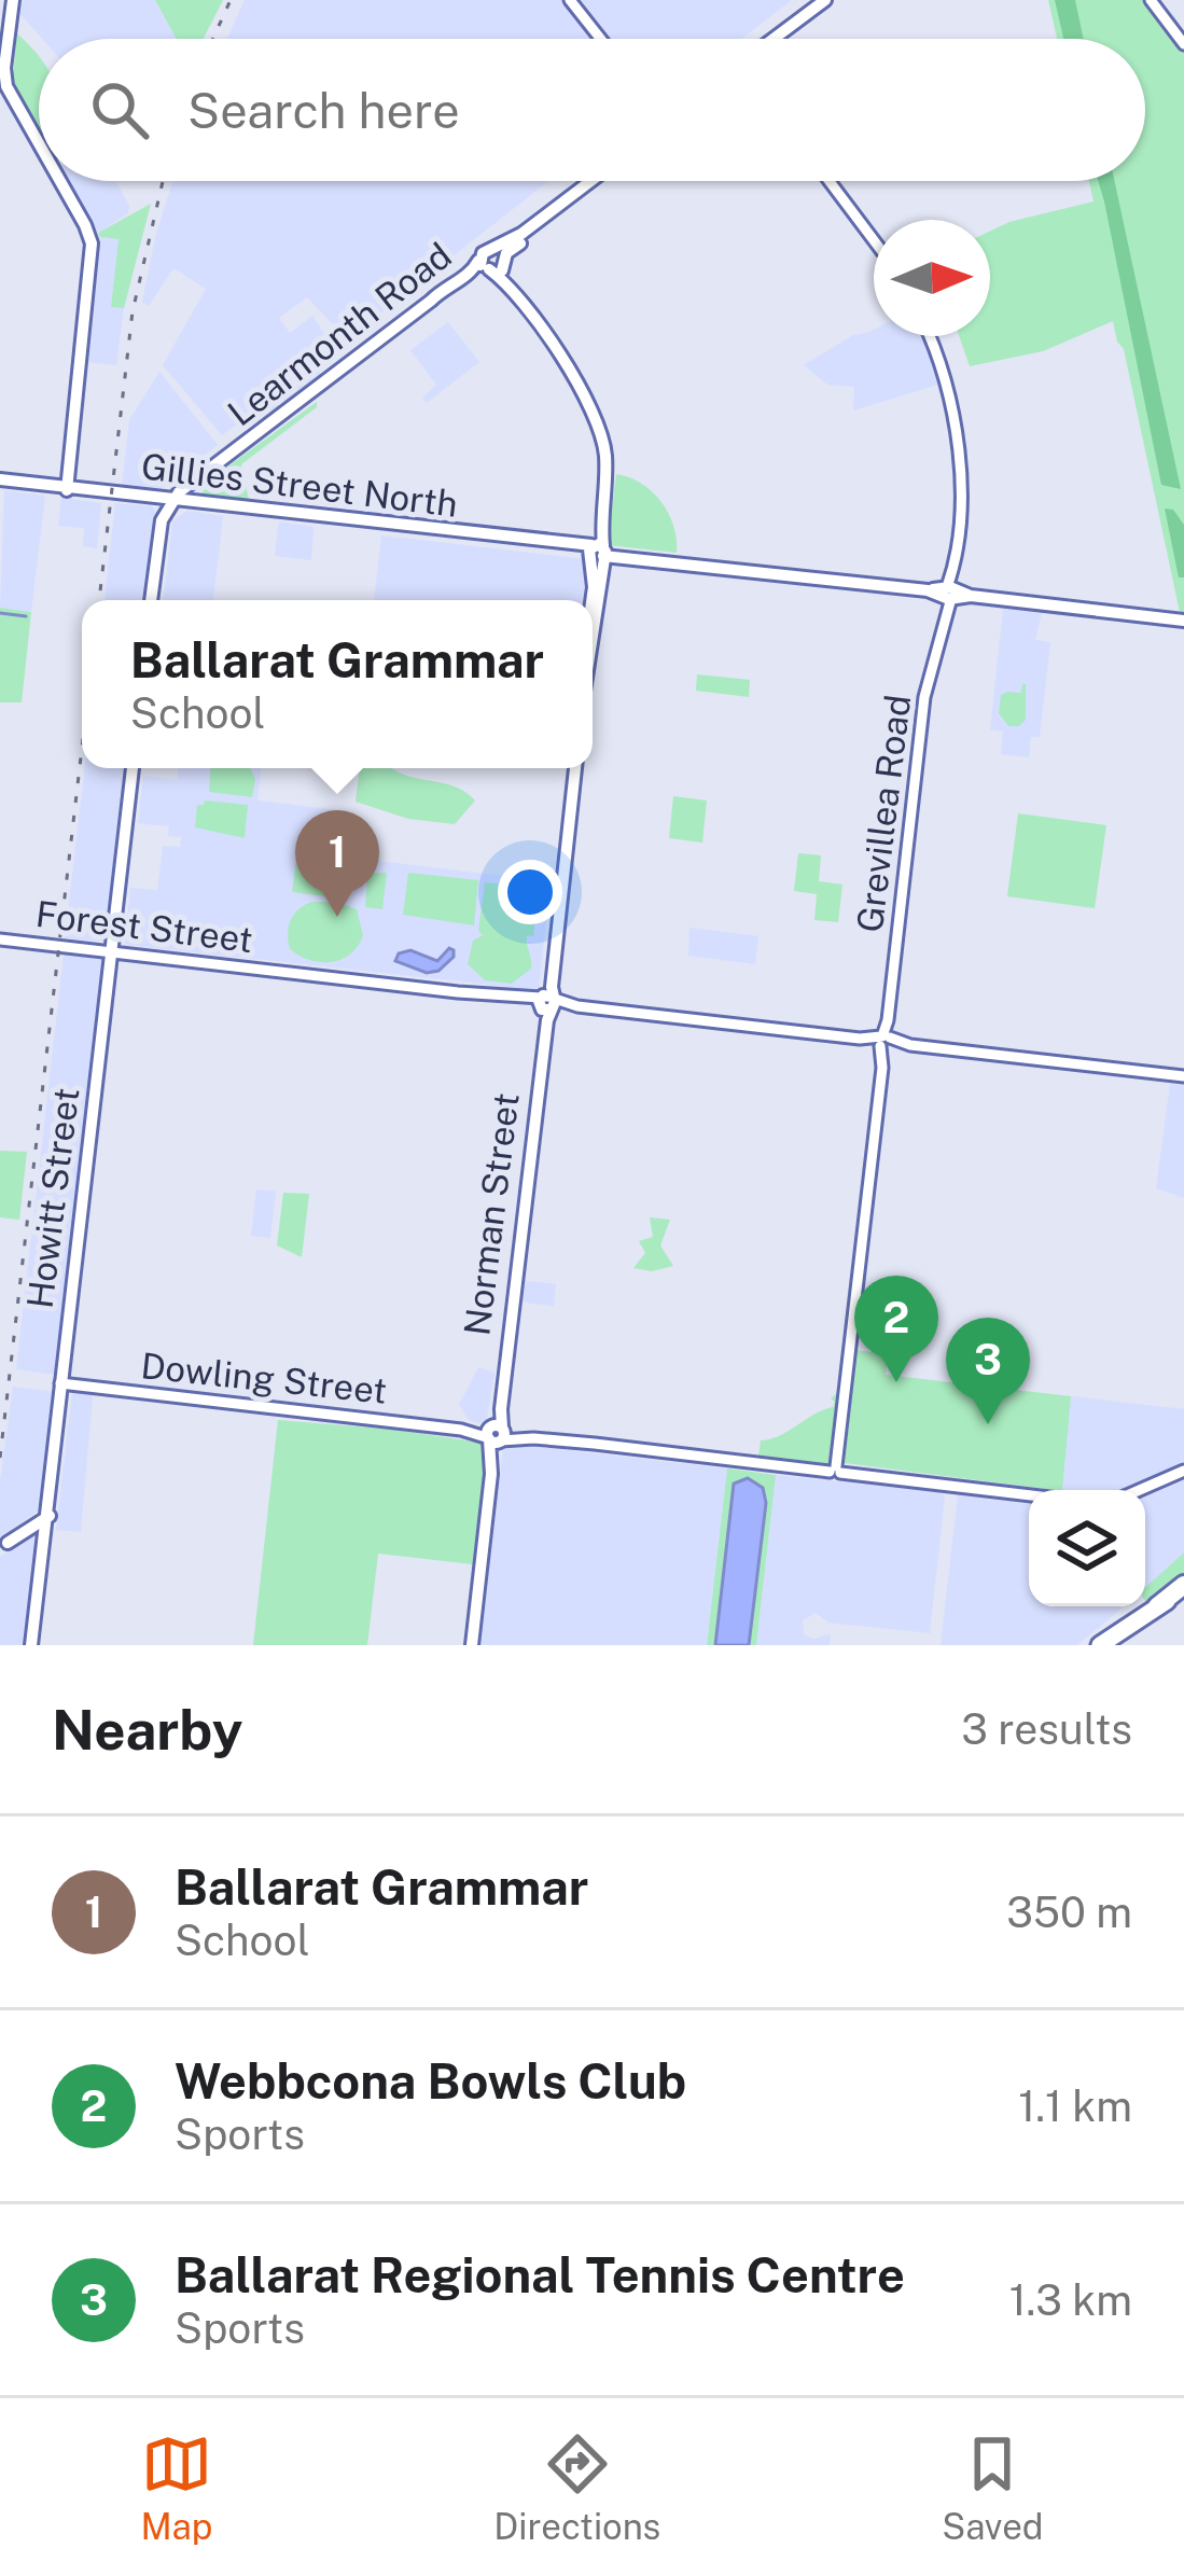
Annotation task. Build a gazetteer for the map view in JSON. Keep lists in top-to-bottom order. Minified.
{"streets":{"main road":["Learmonth Road","Gillies Street North","Howitt Street","Norman Street"],"street":["Grevillea Road","Forest Street","Dowling Street"]},"crossings":[["Learmonth Road","Gillies Street North"],["Gillies Street North","Grevillea Road"],["Grevillea Road","Forest Street"],["Grevillea Road","Dowling Street"],["Forest Street","Howitt Street"],["Forest Street","Norman Street"],["Howitt Street","Dowling Street"],["Norman Street","Dowling Street"]],"north":"right","page":{"search":"Search here","popup":["Ballarat Grammar","School"],"pins":["1","2","3"],"heading":["Nearby","3 results"],"list":[{"mark":"1","name":"Ballarat Grammar","note":"School","value":"350 m"},{"mark":"2","name":"Webbcona Bowls Club","note":"Sports","value":"1.1 km"},{"mark":"3","name":"Ballarat Regional Tennis Centre","note":"Sports","value":"1.3 km"}],"nav":["Map","Directions","Saved"]}}
